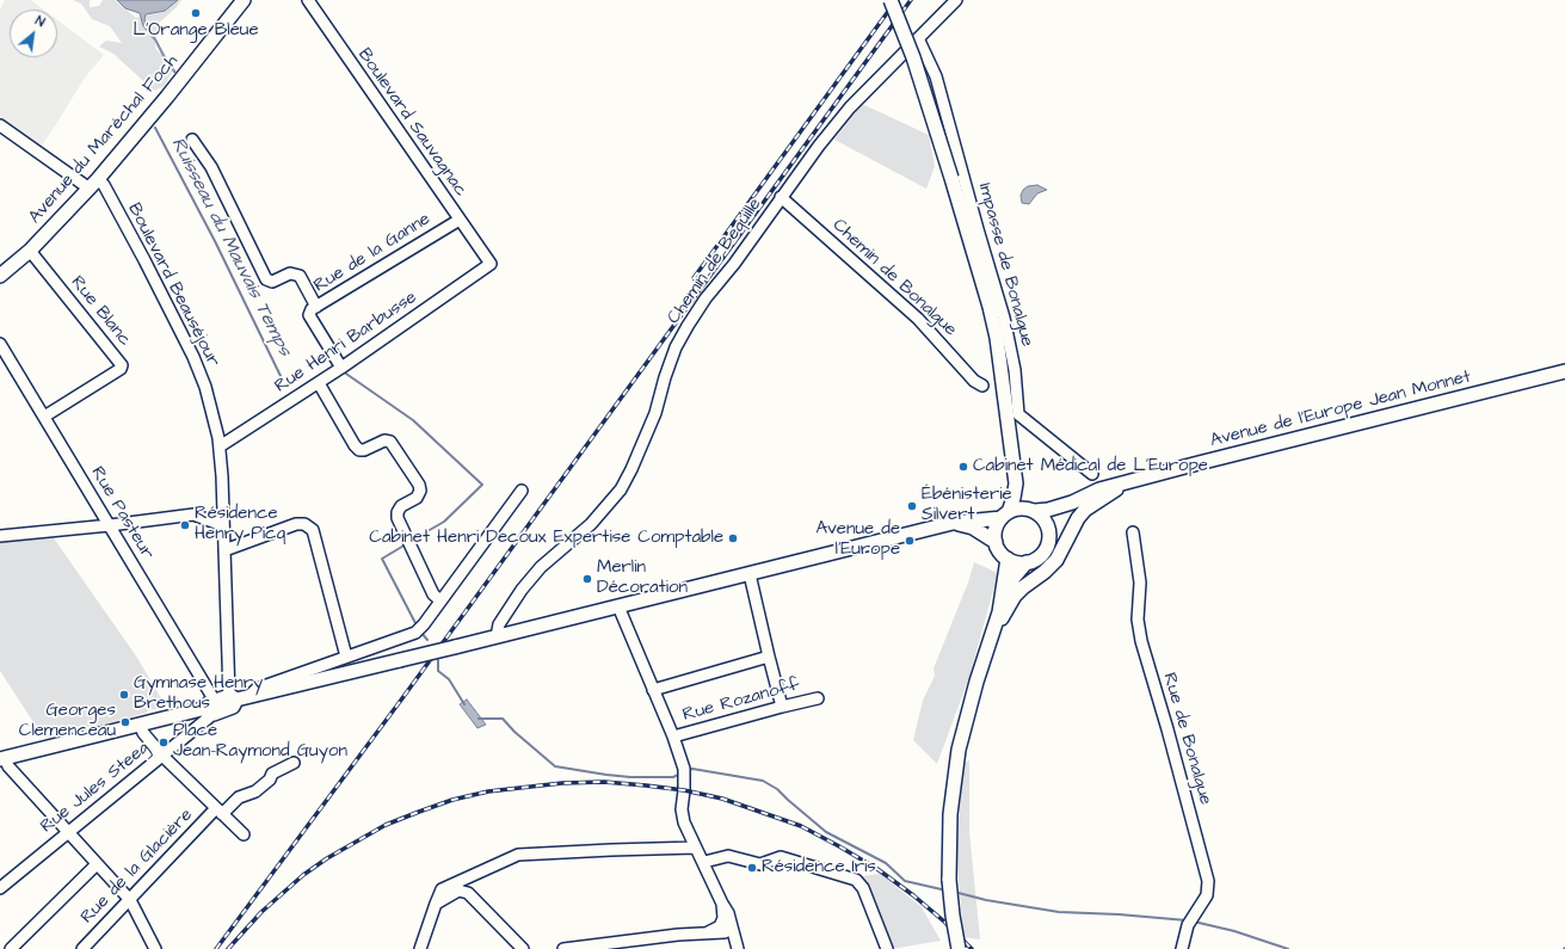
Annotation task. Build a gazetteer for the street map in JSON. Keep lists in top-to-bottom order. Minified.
{"streets":{"main road":["Avenue du Maréchal Foch","Avenue de l'Europe Jean Monnet"],"street":["Boulevard Sauvagnac","Rue de la Ganne","Chemin de Bequille","Impasse de Bonalgue","Chemin de Bonalgue","Boulevard Beauséjour","Rue Blanc","Rue Henri Barbusse","Rue Pasteur","Rue Rozanoff","Rue de Bonalgue","Rue Jules Steeg","Rue de la Glacière"]},"crossings":[["Boulevard Sauvagnac","Rue de la Ganne"],["Boulevard Sauvagnac","Rue Henri Barbusse"],["Avenue du Maréchal Foch","Boulevard Beauséjour"],["Avenue du Maréchal Foch","Rue Blanc"],["Rue de la Ganne","Rue Henri Barbusse"],["Chemin de Bequille","Impasse de Bonalgue"],["Chemin de Bequille","Chemin de Bonalgue"],["Boulevard Beauséjour","Rue Henri Barbusse"],["Boulevard Beauséjour","Rue Pasteur"],["Boulevard Beauséjour","Rue Jules Steeg"],["Rue Blanc","Rue Pasteur"],["Rue Pasteur","Rue Jules Steeg"]],"water":["Ruisseau du Mauvais Temps"],"places":["L'Orange Bleue","Cabinet Médical de L'Europe","Ébénisterie Silvert","Résidence Henry Picq","Cabinet Henri Decoux Expertise Comptable","Avenue de l'Europe","Merlin Décoration","Gymnase Henry Brethous","Georges Clemenceau","Place Jean-Raymond Guyon","Résidence Iris"],"north":"top right"}
